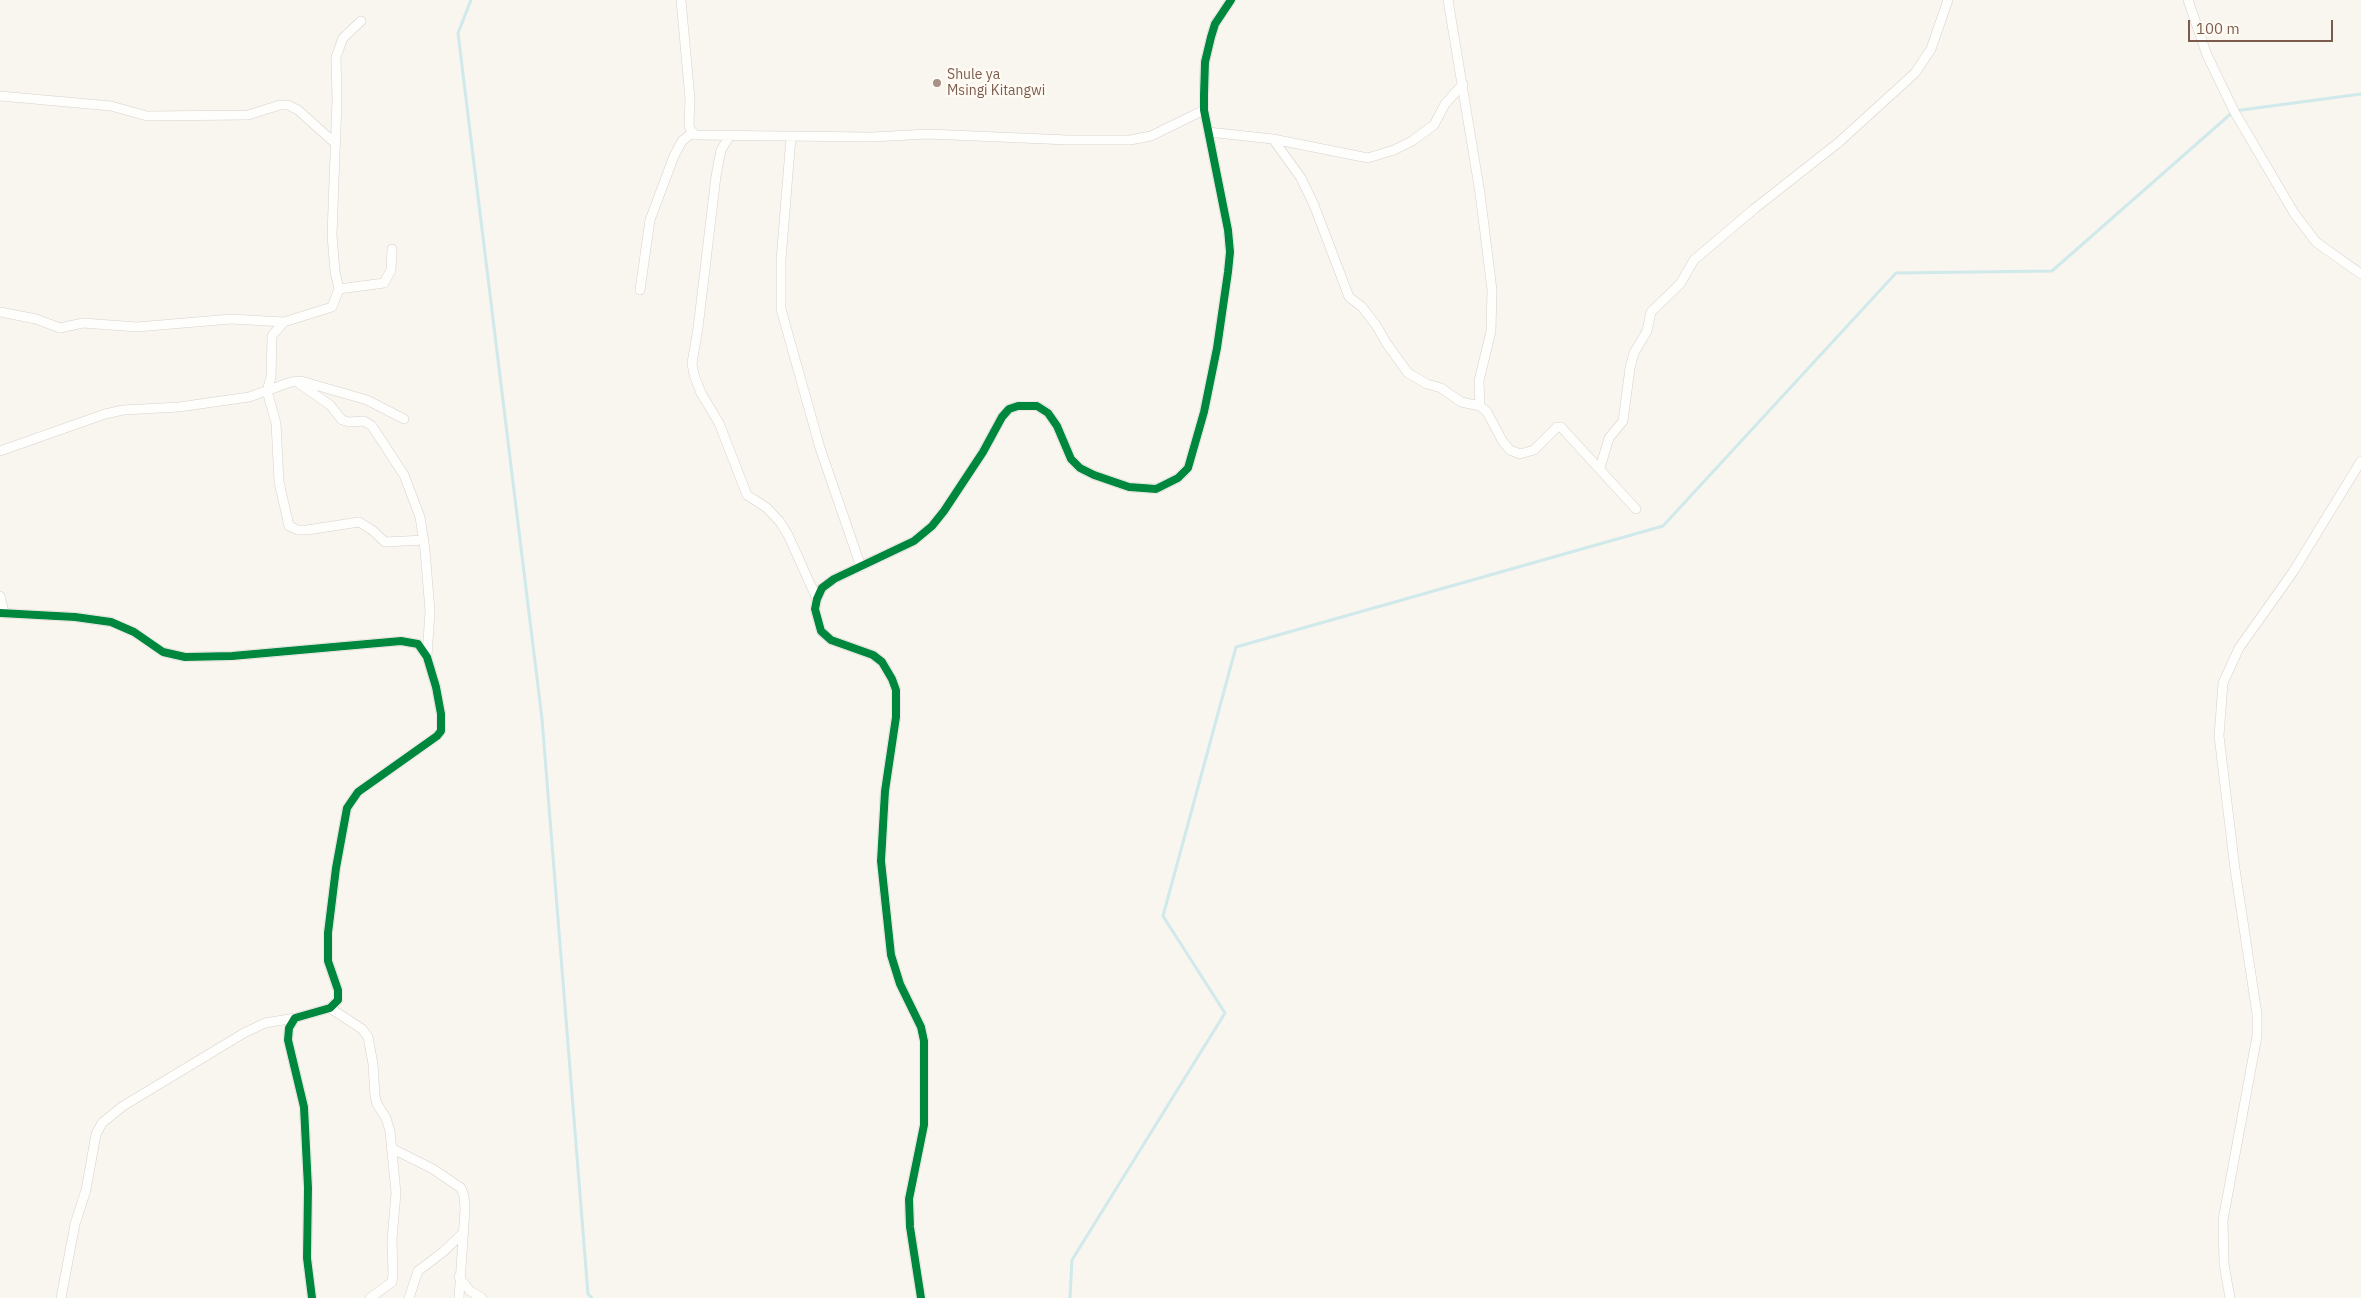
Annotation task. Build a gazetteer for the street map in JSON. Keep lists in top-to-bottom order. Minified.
{"places":["Shule ya Msingi Kitangwi"],"scale_bar":"100 m"}
